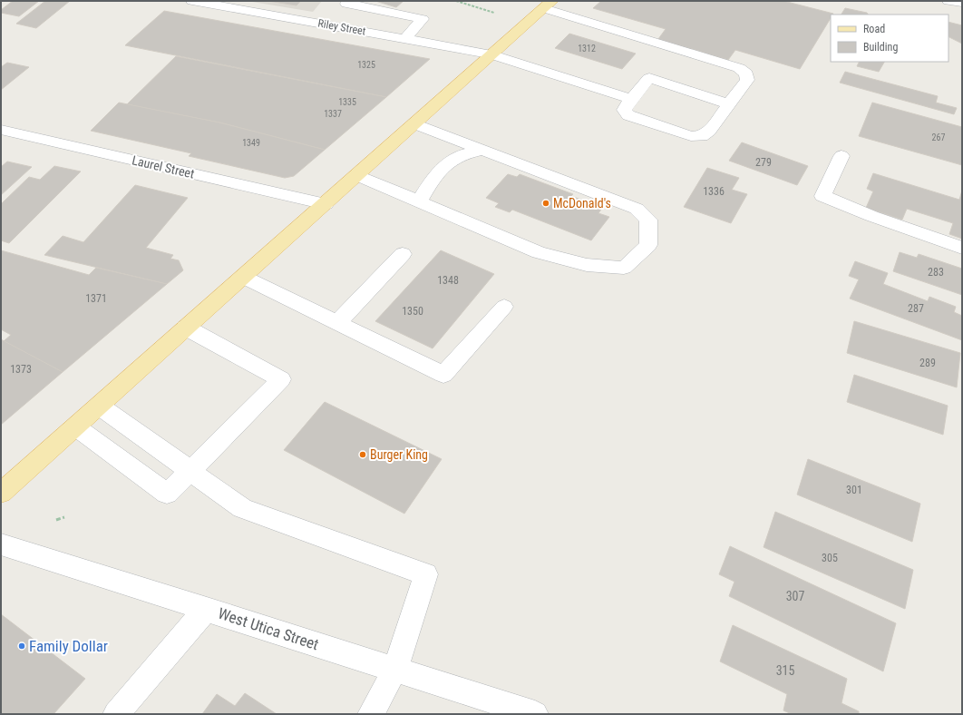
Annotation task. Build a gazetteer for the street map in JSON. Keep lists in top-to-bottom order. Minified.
{"streets":{"street":["Riley Street","Laurel Street","West Utica Street"]},"places":["McDonald's","Burger King","Family Dollar"],"house_numbers":["1312","1325","1335","1337","267","1349","279","1336","283","1348","1371","287","1350","289","1373","301","305","307","315"],"legend":["Road","Building"]}
